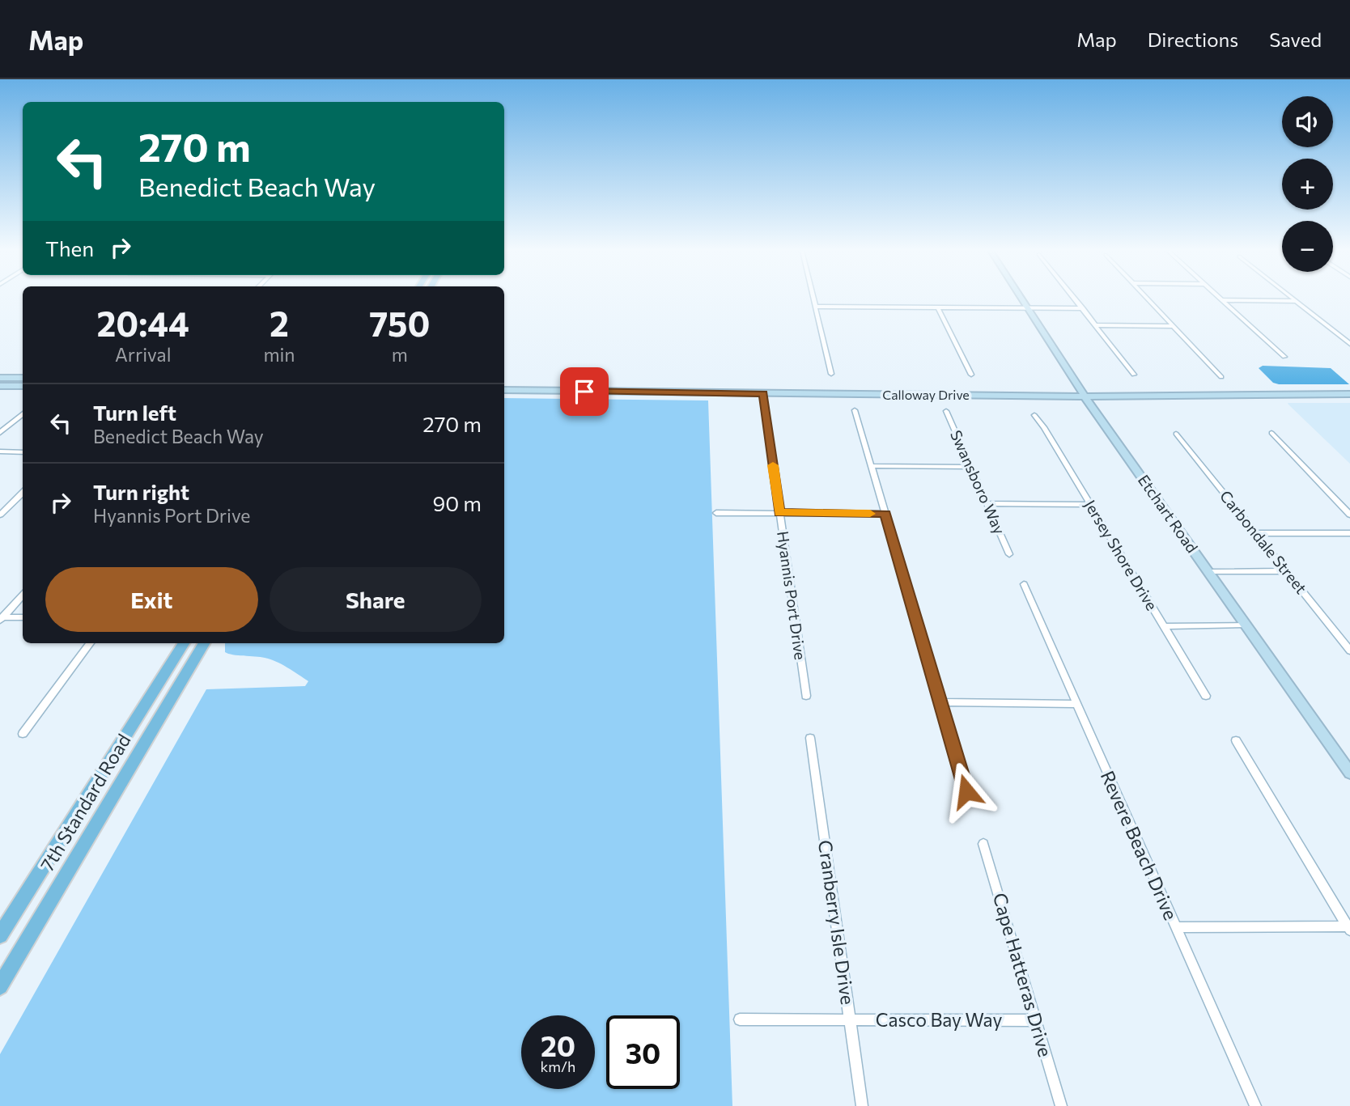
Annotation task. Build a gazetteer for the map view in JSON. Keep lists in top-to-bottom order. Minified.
{"streets":{"main road":["Calloway Drive","Etchart Road","7th Standard Road"],"street":["Swansboro Way","Carbondale Street","Jersey Shore Drive","Hyannis Port Drive","Revere Beach Drive","Cranberry Isle Drive","Cape Hatteras Drive","Casco Bay Way"]},"crossings":[["Calloway Drive","Etchart Road"],["Calloway Drive","Hyannis Port Drive"],["Cranberry Isle Drive","Casco Bay Way"],["Cape Hatteras Drive","Casco Bay Way"]],"page":{"header":"Map","nav":["Map","Directions","Saved"],"map_buttons":["+","−"],"turn":["270 m","Benedict Beach Way"],"then":"Then","eta":["20:44","Arrival","2","min","750","m"],"list":[{"name":"Turn left","note":"Benedict Beach Way","value":"270 m"},{"name":"Turn right","note":"Hyannis Port Drive","value":"90 m"}],"buttons":["Exit","Share"],"speed":"20 km/h","limit":"30"}}
